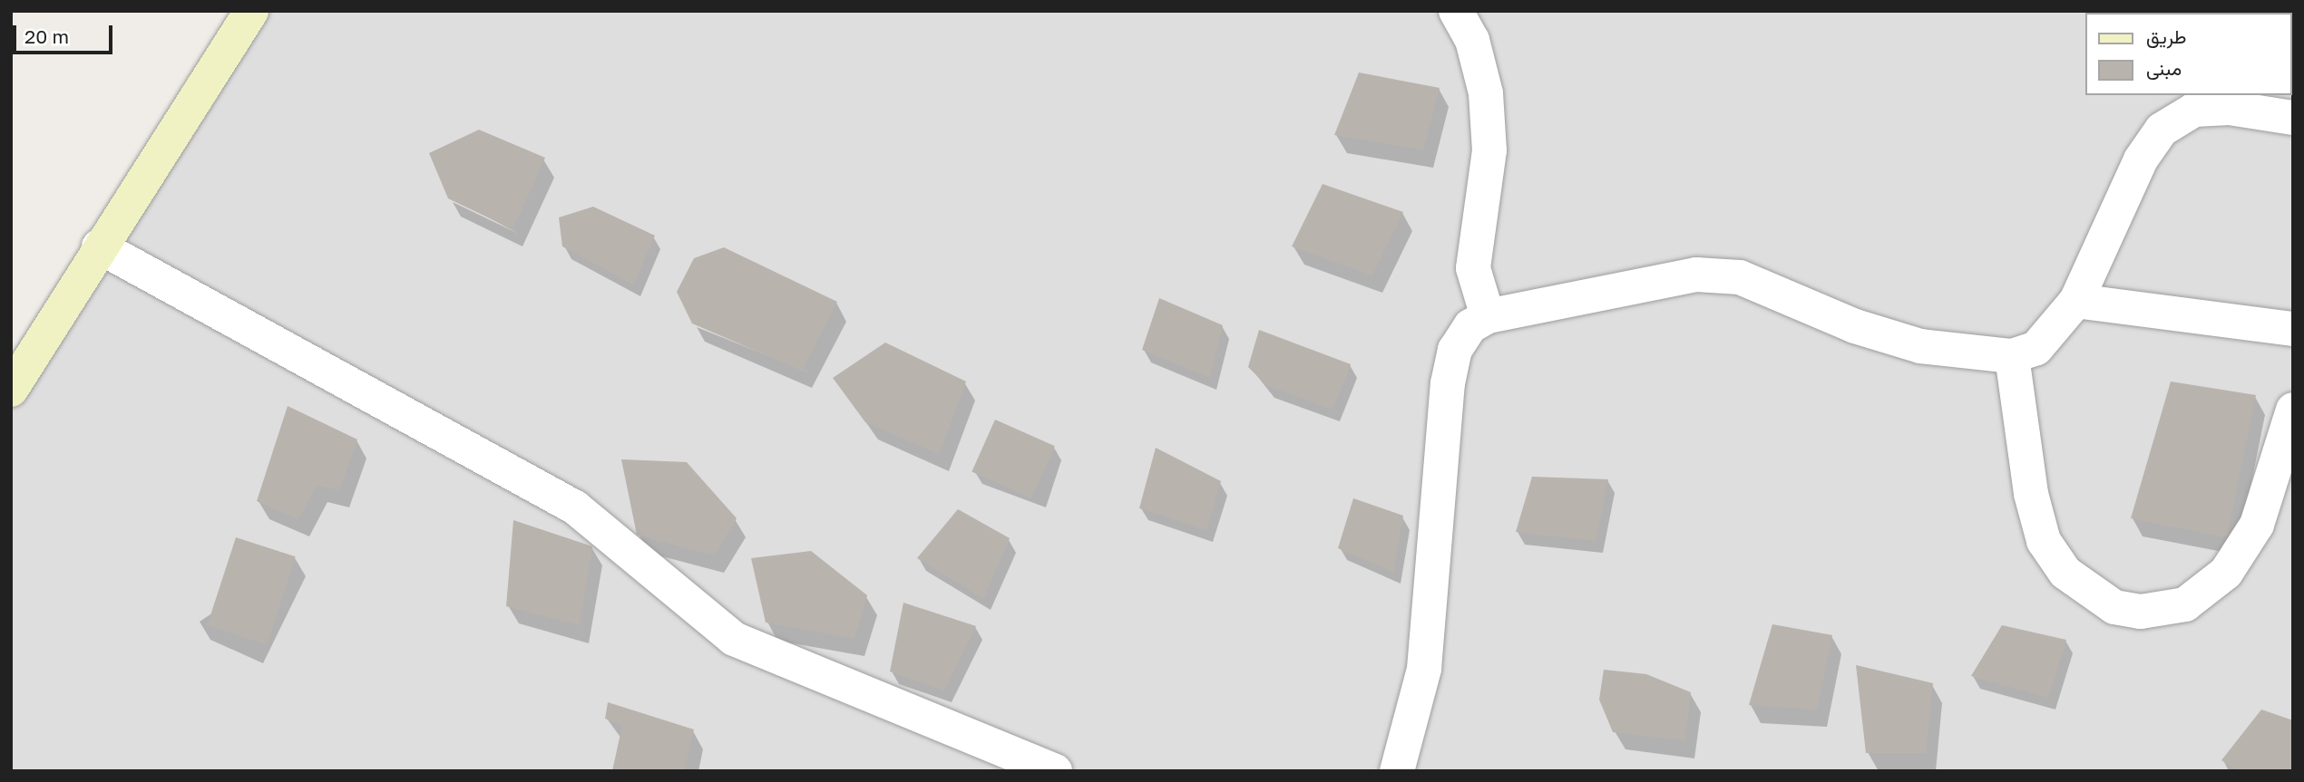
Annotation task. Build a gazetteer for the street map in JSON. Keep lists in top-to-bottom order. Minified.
{"legend":["طريق","مبنى"],"scale_bar":"20 m"}
